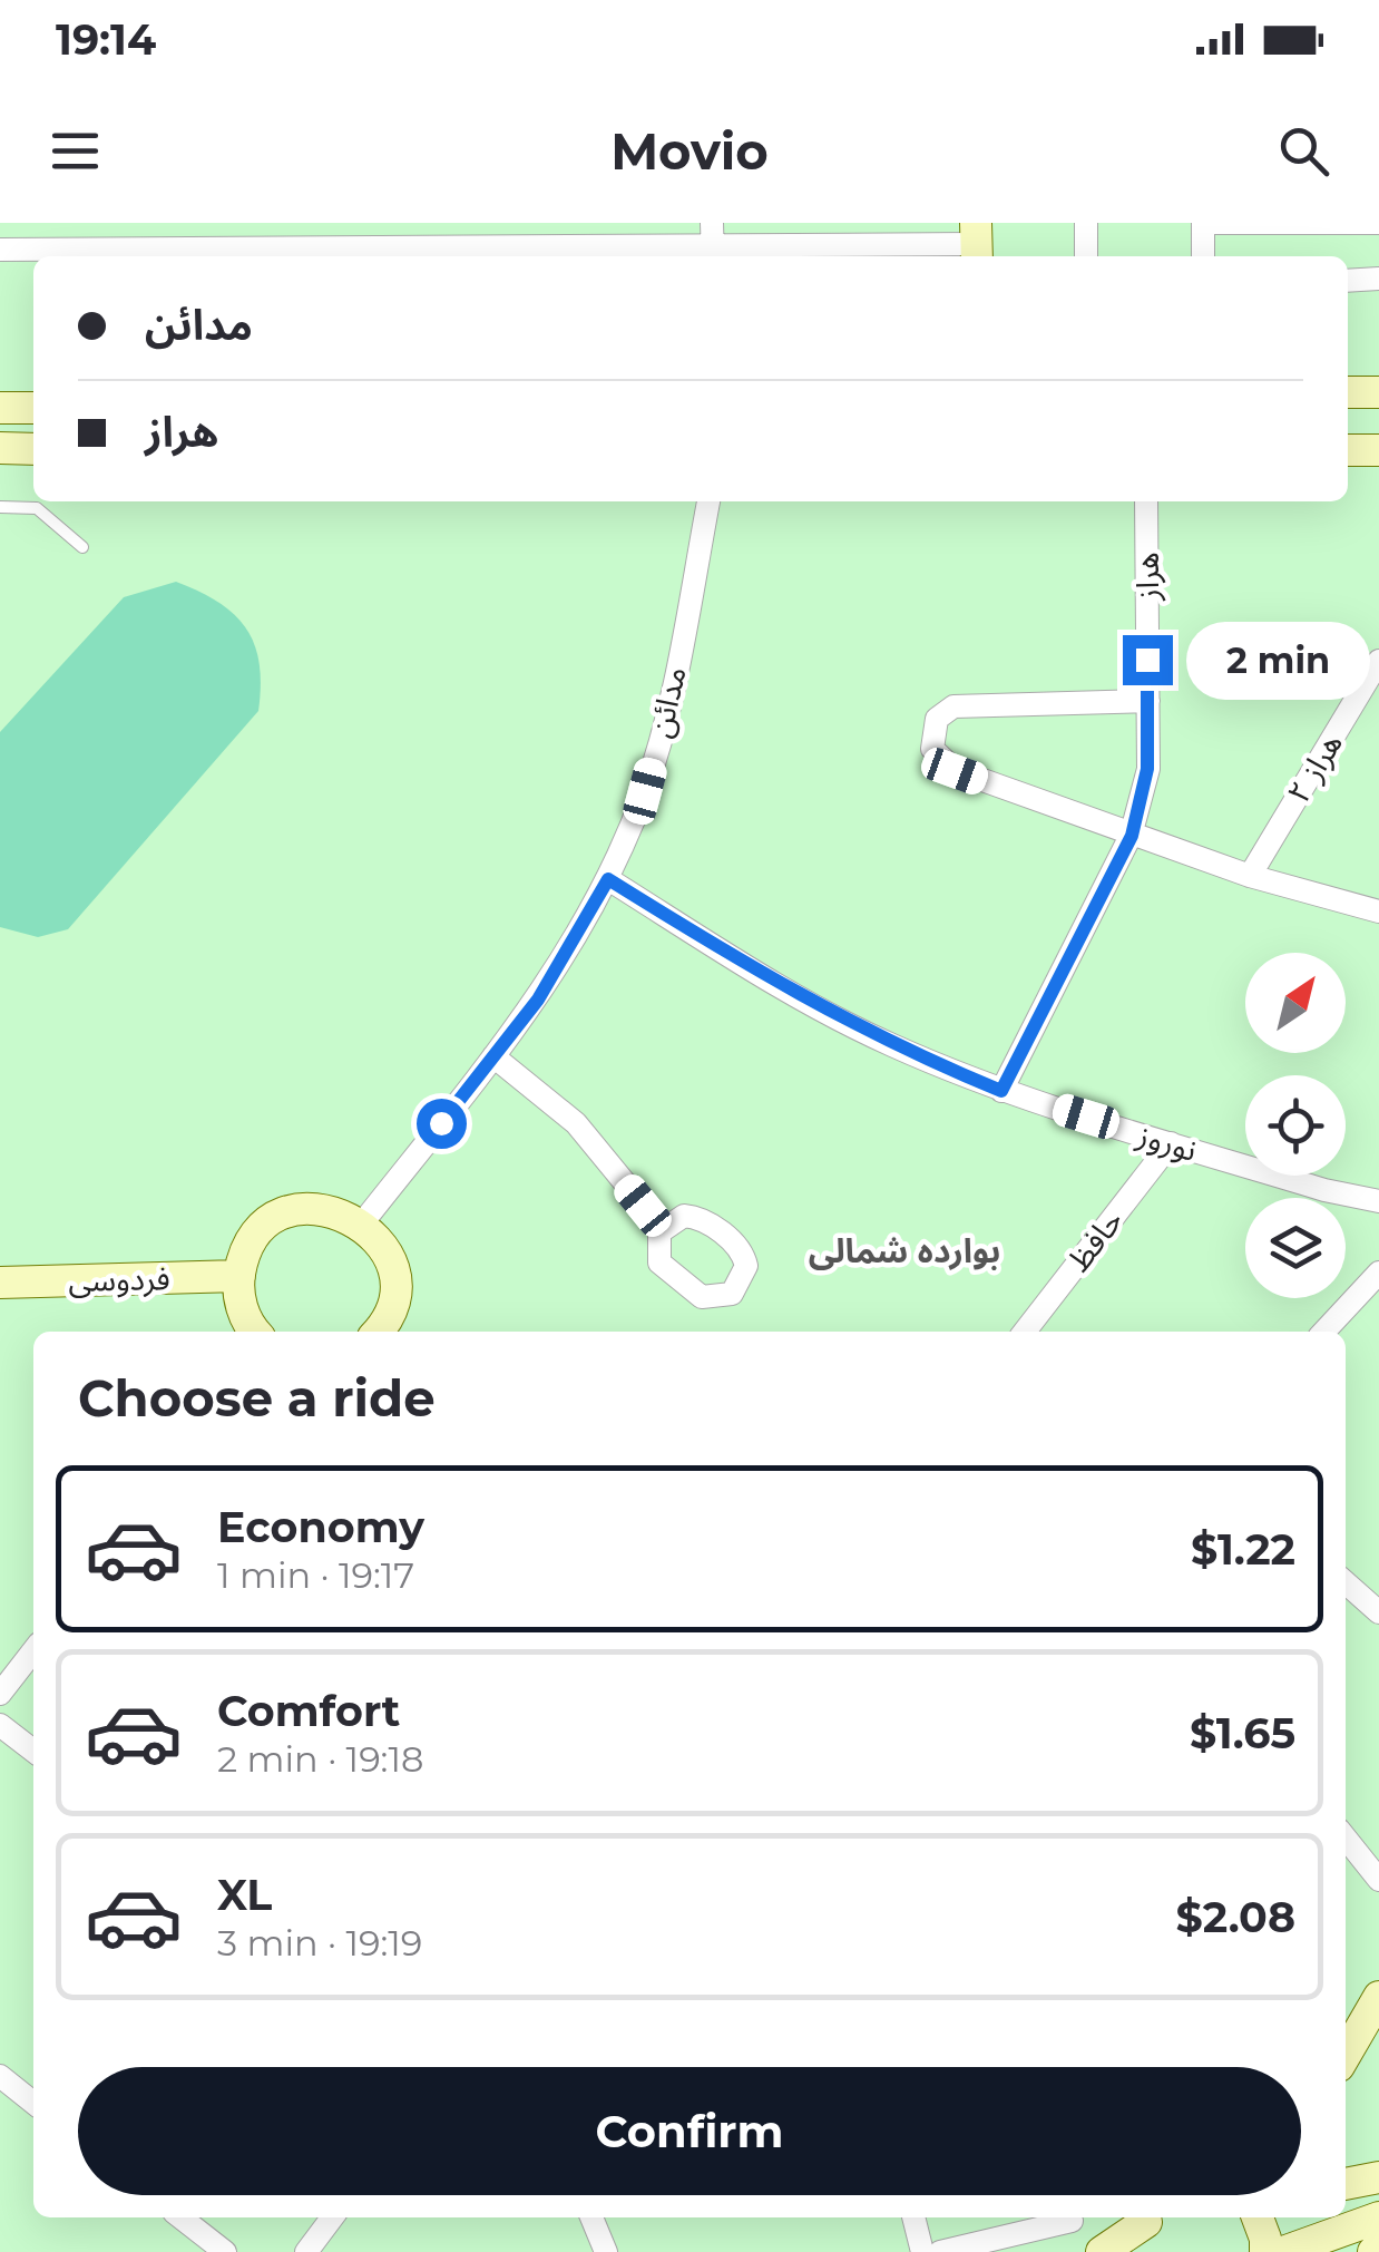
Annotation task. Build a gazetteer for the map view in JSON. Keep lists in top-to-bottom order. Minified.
{"streets":{"street":["هراز","مدائن","هراز ۲","نوروز","حافظ","فردوسی"]},"crossings":[["هراز","نوروز"],["مدائن","نوروز"],["نوروز","حافظ"]],"districts":["بوارده شمالی"],"north":"top right","page":{"status":"19:14","header":"Movio","banner":["مدائن","هراز"],"bubble":"2 min","heading":"Choose a ride","list":[{"name":"Economy","note":"1 min · 19:17","value":"$1.22"},{"name":"Comfort","note":"2 min · 19:18","value":"$1.65"},{"name":"XL","note":"3 min · 19:19","value":"$2.08"}],"buttons":"Confirm"}}
